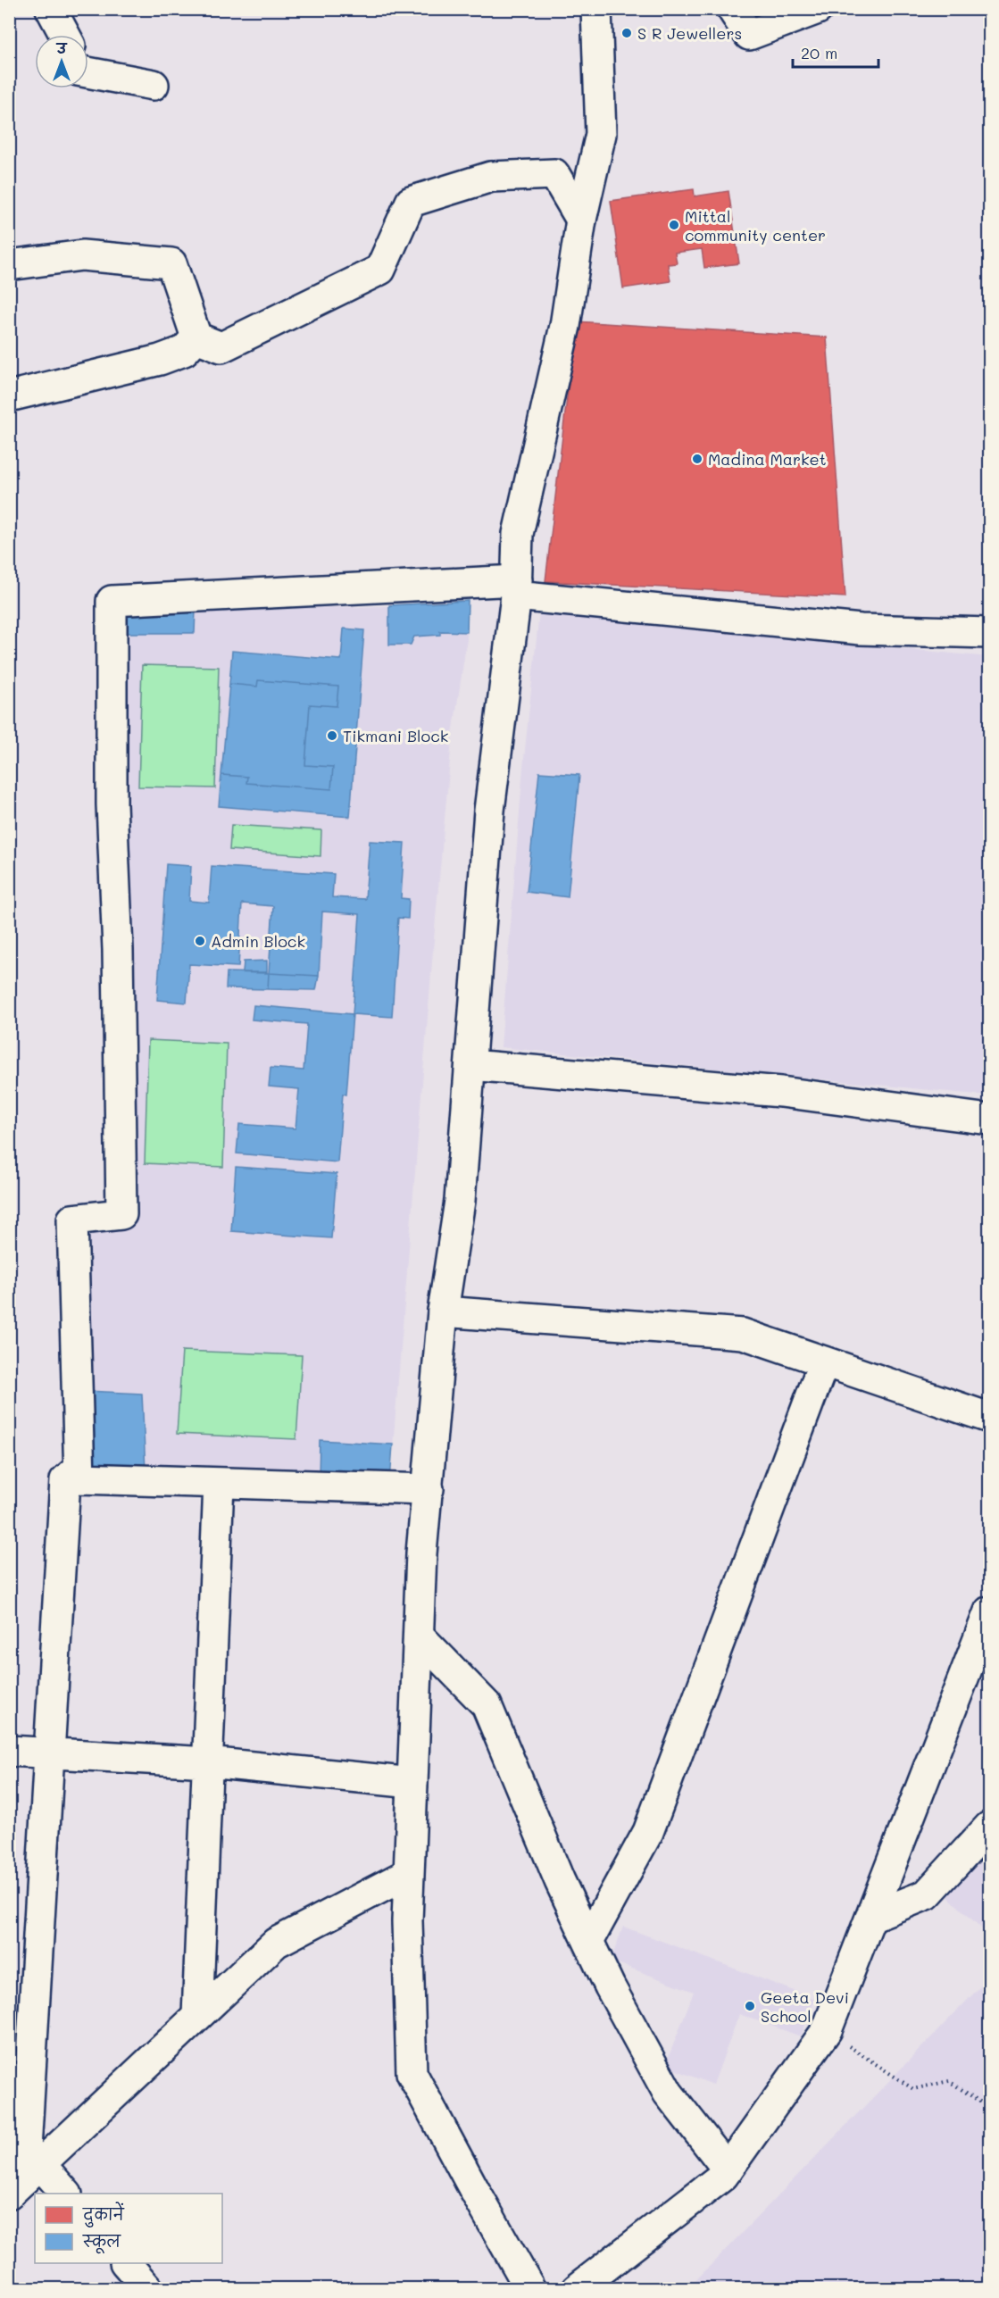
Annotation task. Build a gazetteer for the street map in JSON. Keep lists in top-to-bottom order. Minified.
{"places":["S R Jewellers","Mittal community center","Madina Market","Tikmani Block","Admin Block","Geeta Devi School"],"legend":["दुकानें","स्कूल"],"scale_bar":"20 m","north":"top"}
